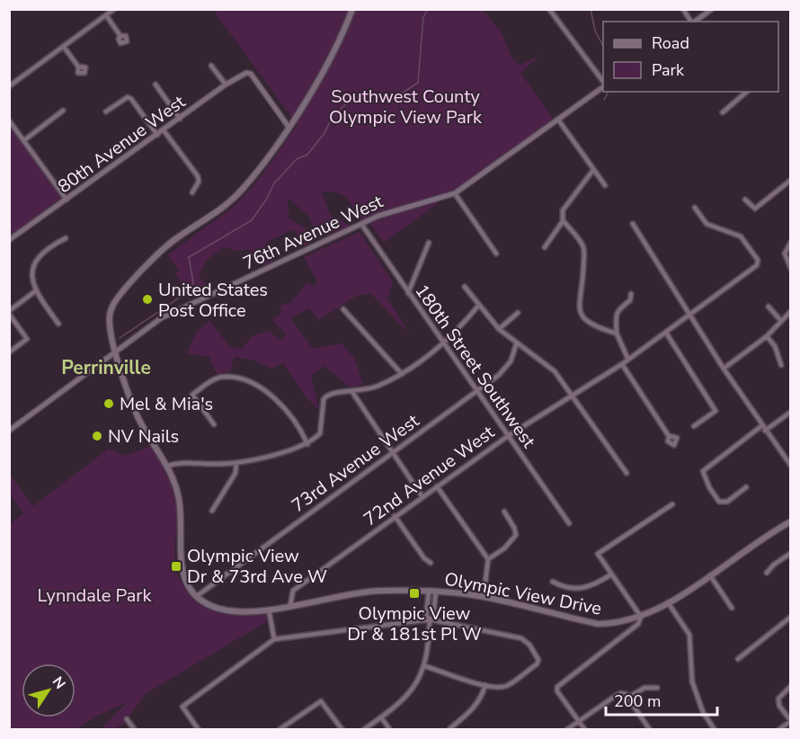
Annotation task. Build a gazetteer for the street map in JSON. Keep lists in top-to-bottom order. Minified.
{"streets":{"main road":["Olympic View Drive"],"street":["80th Avenue West","76th Avenue West","180th Street Southwest","73rd Avenue West","72nd Avenue West"]},"crossings":[["80th Avenue West","Olympic View Drive"],["76th Avenue West","180th Street Southwest"],["76th Avenue West","Olympic View Drive"],["180th Street Southwest","73rd Avenue West"],["180th Street Southwest","72nd Avenue West"],["73rd Avenue West","Olympic View Drive"],["72nd Avenue West","Olympic View Drive"]],"districts":["Perrinville"],"parks":["Southwest County Olympic View Park","Lynndale Park"],"places":{"other":["United States Post Office","Mel & Mia's","NV Nails"],"transit":["Olympic View Dr & 73rd Ave W","Olympic View Dr & 181st Pl W"]},"legend":["Road","Park"],"scale_bar":"200 m","north":"top right"}
